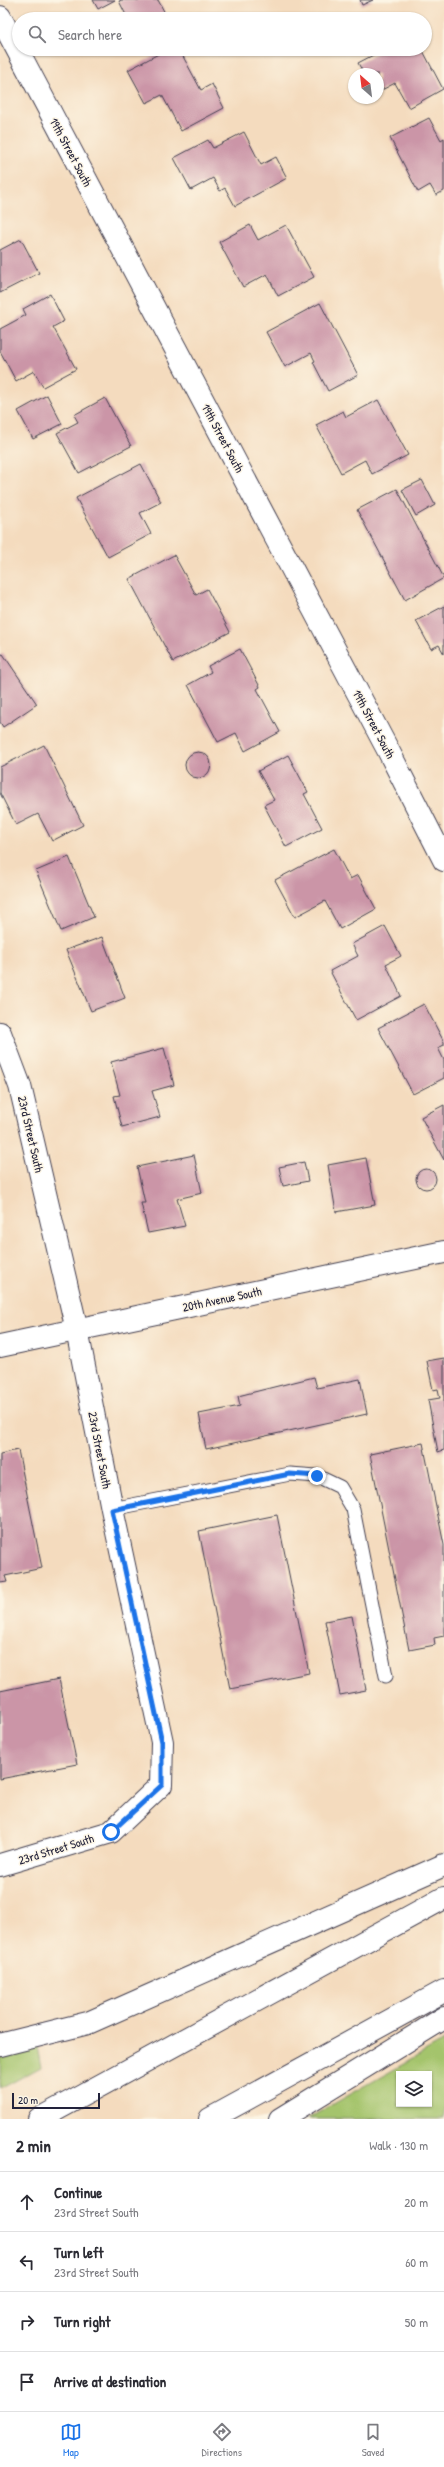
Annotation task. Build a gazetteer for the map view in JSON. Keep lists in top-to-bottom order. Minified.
{"streets":{"main road":["19th Street South","23rd Street South","20th Avenue South"]},"crossings":[["23rd Street South","20th Avenue South"]],"scale_bar":"20 m","north":"top left","page":{"search":"Search here","scale":"20 m","heading":["2 min","Walk · 130 m"],"list":[["Continue","23rd Street South","20 m"],["Turn left","23rd Street South","60 m"],["Turn right","50 m"],"Arrive at destination"],"nav":["Map","Directions","Saved"]}}
